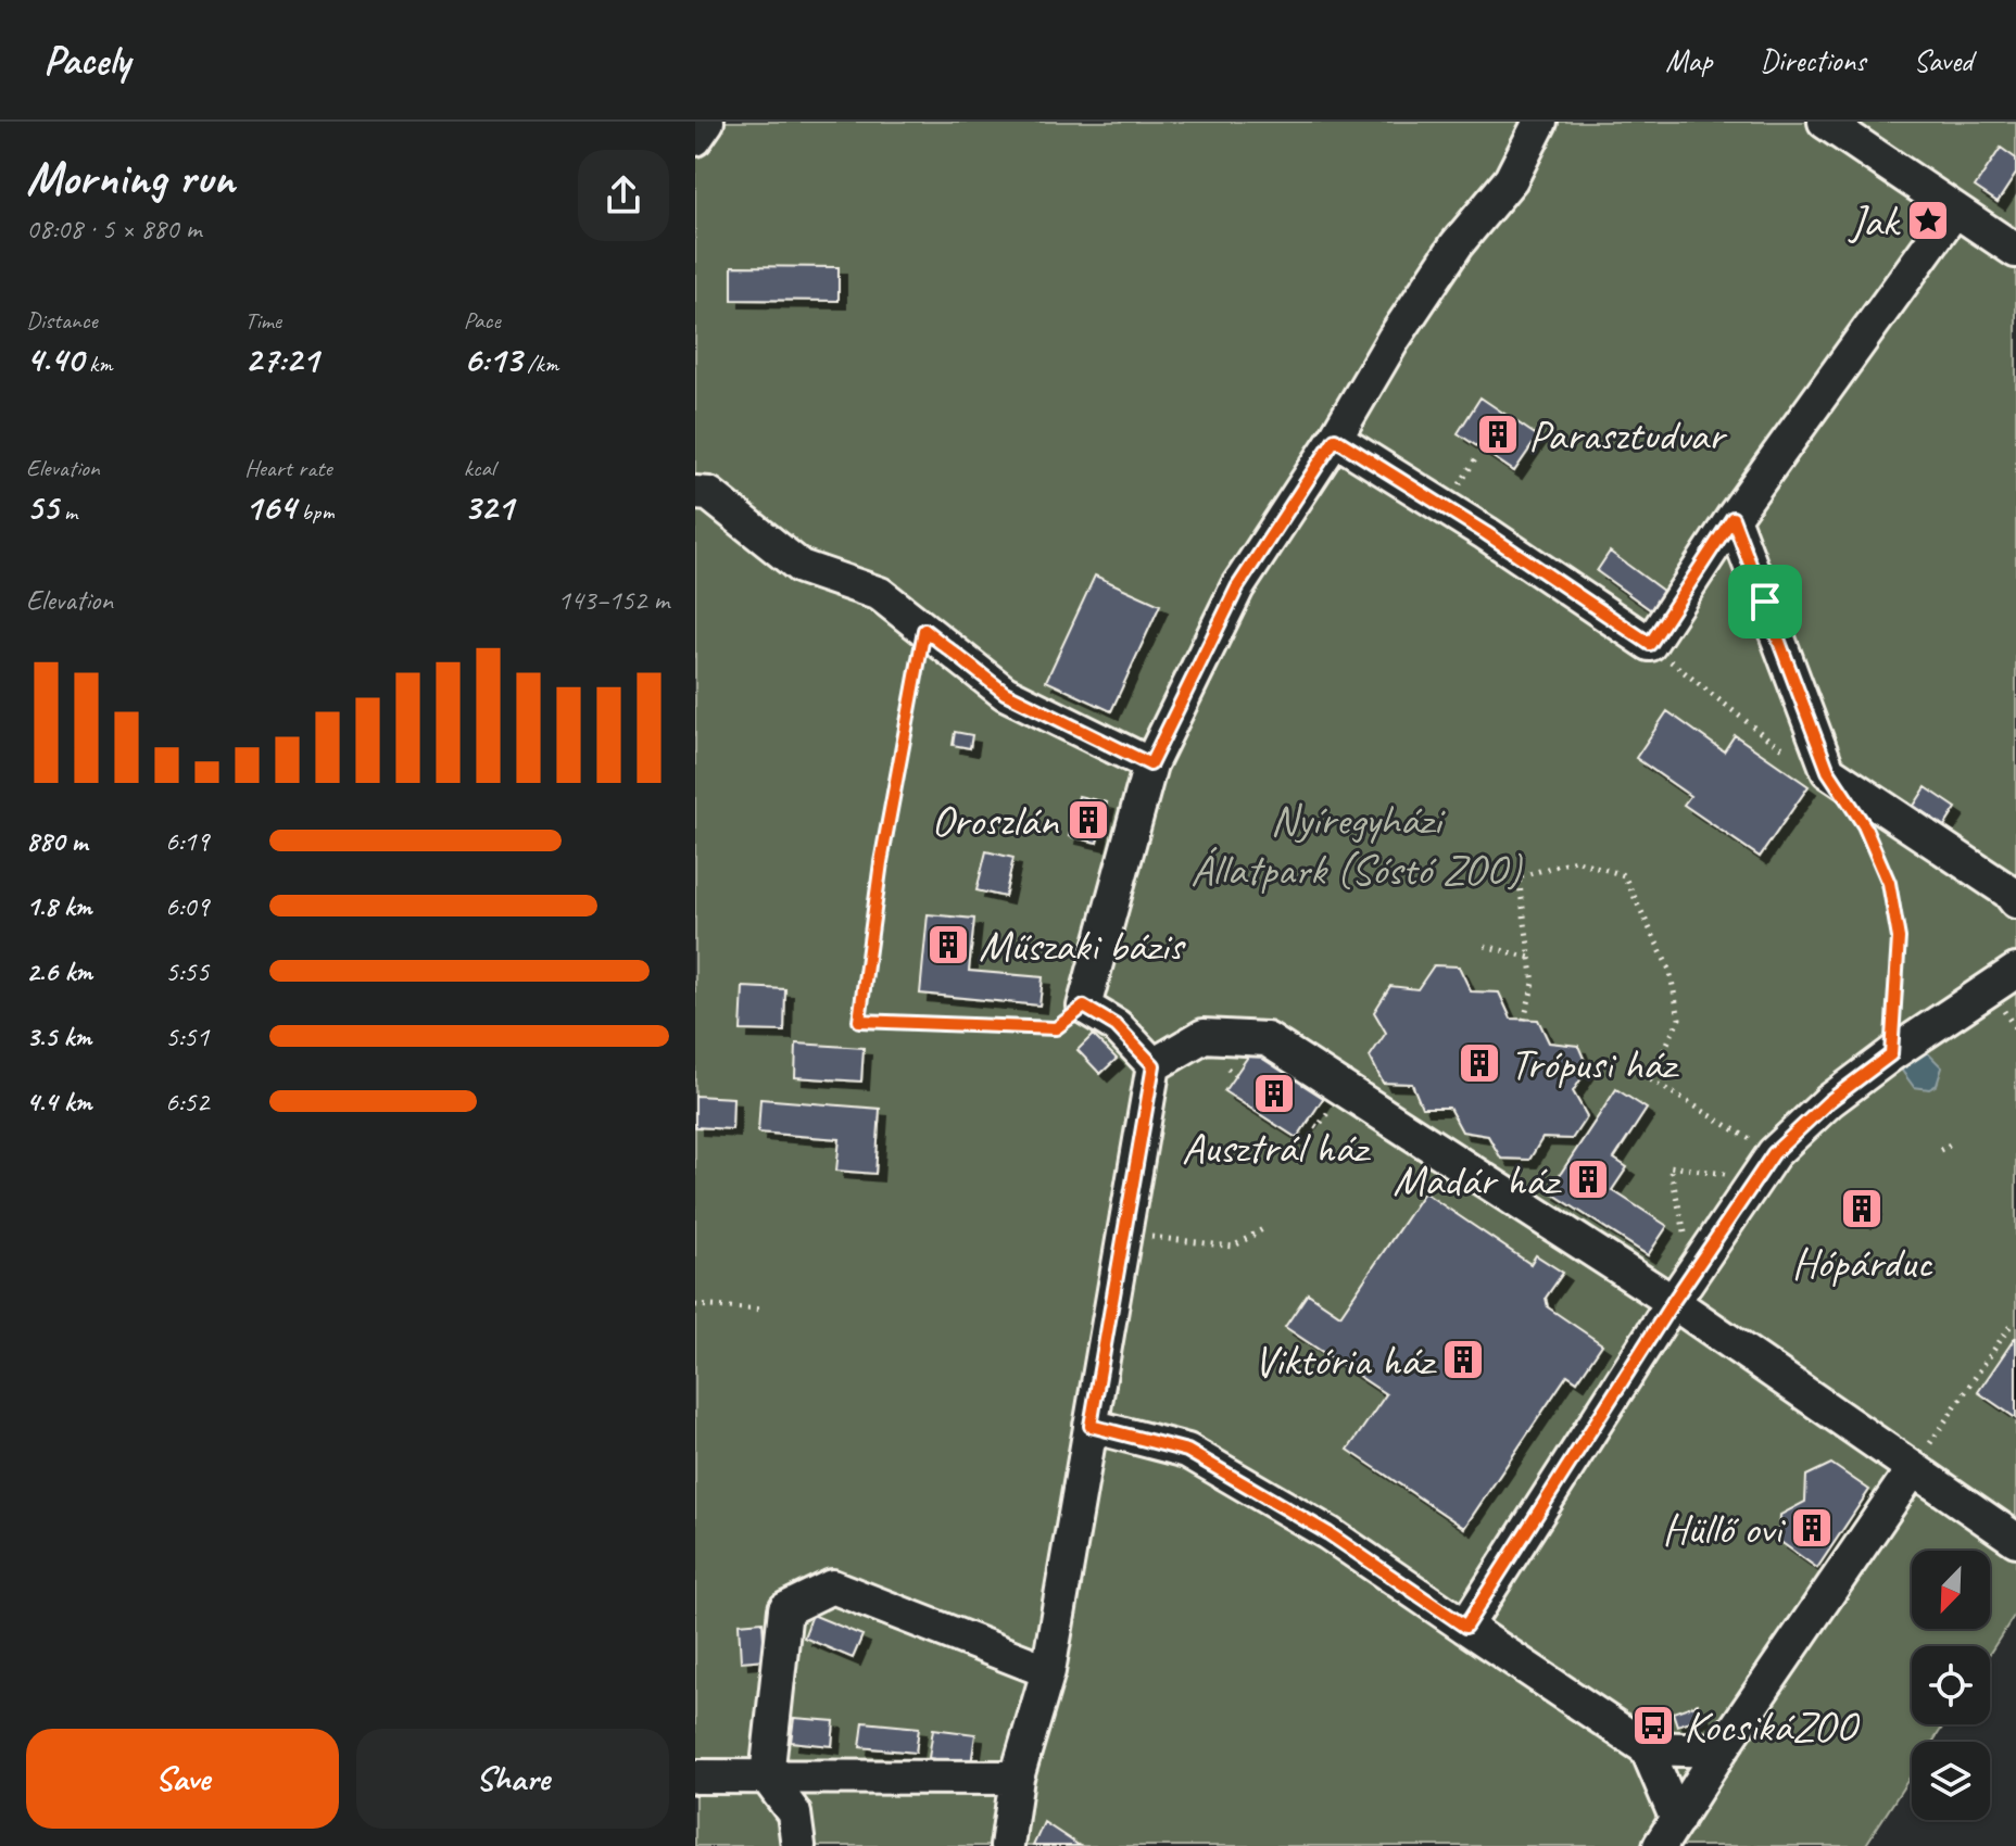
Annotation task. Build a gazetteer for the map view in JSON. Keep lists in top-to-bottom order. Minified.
{"parks":["Nyíregyházi Állatpark (Sóstó ZOO)"],"places":{"place":["Jak"],"building":["Parasztudvar","Oroszlán","Műszaki bázis","Trópusi ház","Ausztrál ház","Madár ház","Hópárduc","Viktória ház","Hüllő ovi"],"bus stop":["KocsikáZOO"]},"north":"bottom left","page":{"header":"Pacely","nav":["Map","Directions","Saved"],"heading":["Morning run","08:08 · 5 × 880 m"],"stats":[["Distance","4.40 km"],["Time","27:21"],["Pace","6:13 /km"],["Elevation","55 m"],["Heart rate","164 bpm"],["kcal","321"]],"chart":["Elevation","143–152 m"],"list":[{"name":"880 m","note":"6:19"},{"name":"1.8 km","note":"6:09"},{"name":"2.6 km","note":"5:55"},{"name":"3.5 km","note":"5:51"},{"name":"4.4 km","note":"6:52"}],"buttons":["Save","Share"]}}
